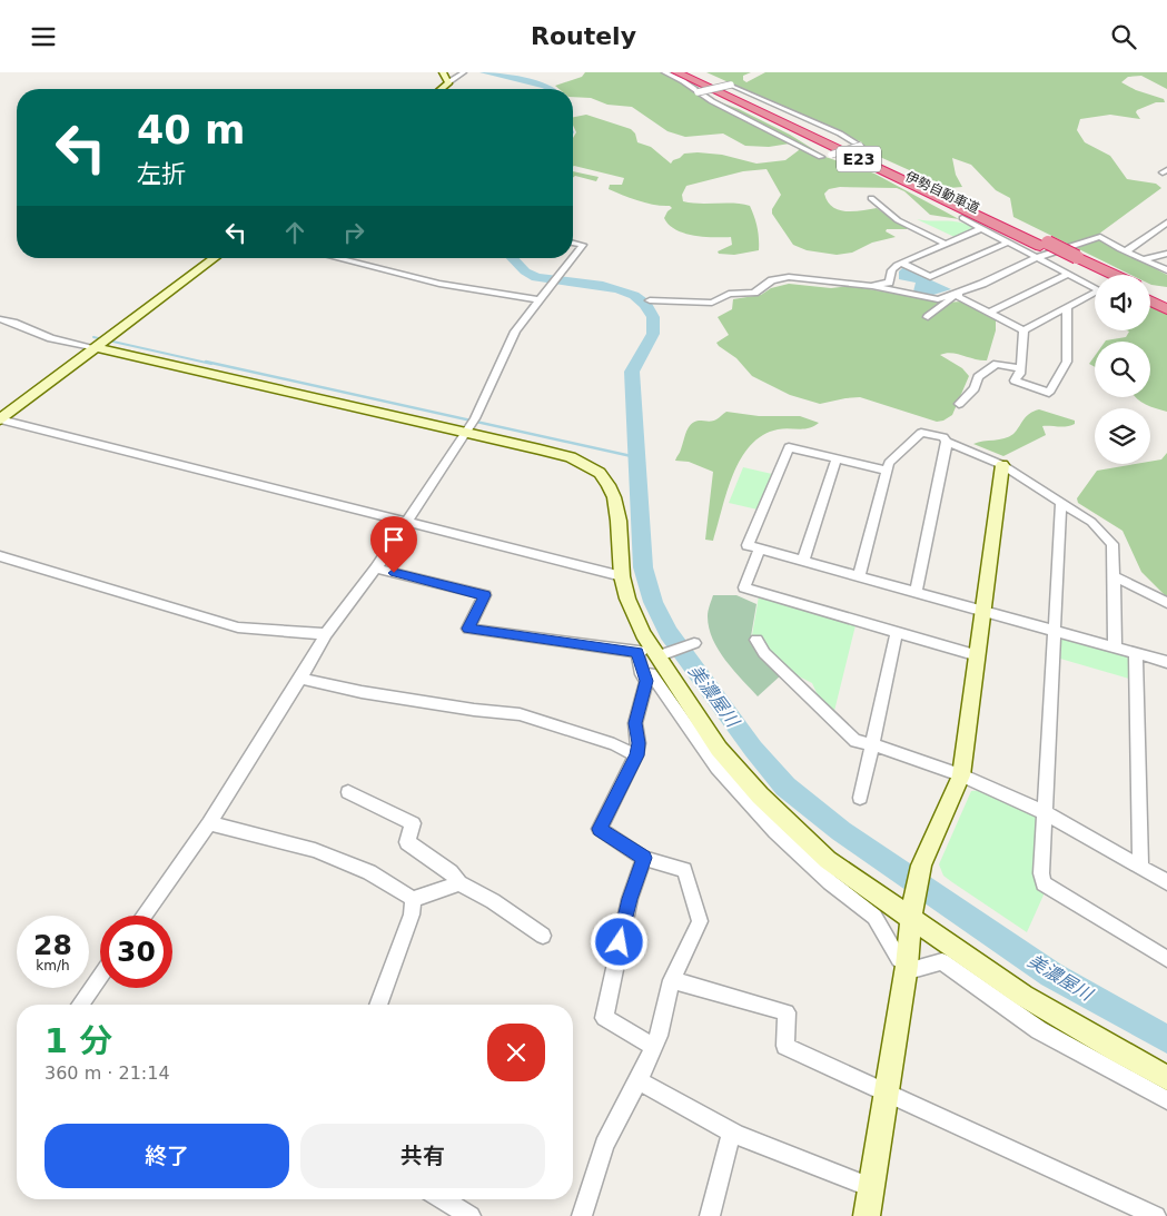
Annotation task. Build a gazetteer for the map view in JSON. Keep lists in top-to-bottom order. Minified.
{"streets":{"highway":["E23","伊勢自動車道"]},"water":["美濃屋川"],"page":{"header":"Routely","turn":["40 m","左折"],"speed":"28 km/h","limit":"30","heading":["1 分","360 m · 21:14"],"buttons":["終了","共有"]}}
